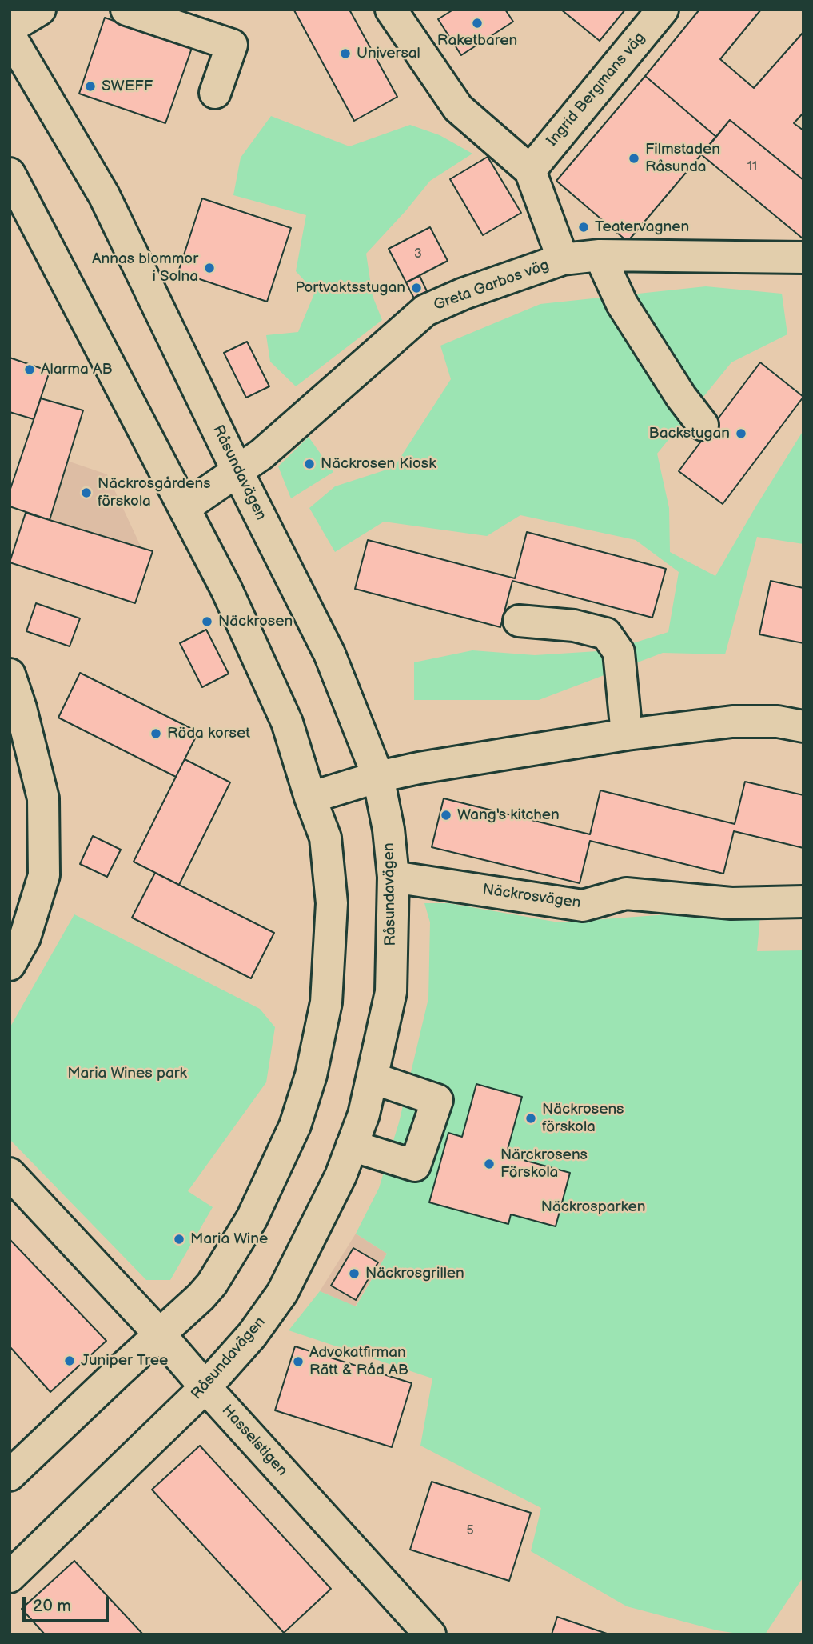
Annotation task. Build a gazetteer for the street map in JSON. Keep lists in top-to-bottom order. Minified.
{"streets":{"street":["Ingrid Bergmans väg","Greta Garbos väg","Råsundavägen","Näckrosvägen","Hasselstigen"]},"crossings":[["Greta Garbos väg","Råsundavägen"],["Råsundavägen","Näckrosvägen"],["Råsundavägen","Hasselstigen"]],"parks":["Maria Wines park","Näckrosparken"],"places":["Raketbaren","Universal","SWEFF","Filmstaden Råsunda","Teatervagnen","Annas blommor i Solna","Portvaktsstugan","Alarma AB","Backstugan","Näckrosen Kiosk","Näckrosgårdens förskola","Näckrosen","Röda korset","Wang's kitchen","Näckrosens förskola","Närckrosens Förskola","Maria Wine","Näckrosgrillen","Juniper Tree","Advokatfirman Rätt & Råd AB"],"house_numbers":["11","3","5"],"scale_bar":"20 m"}
